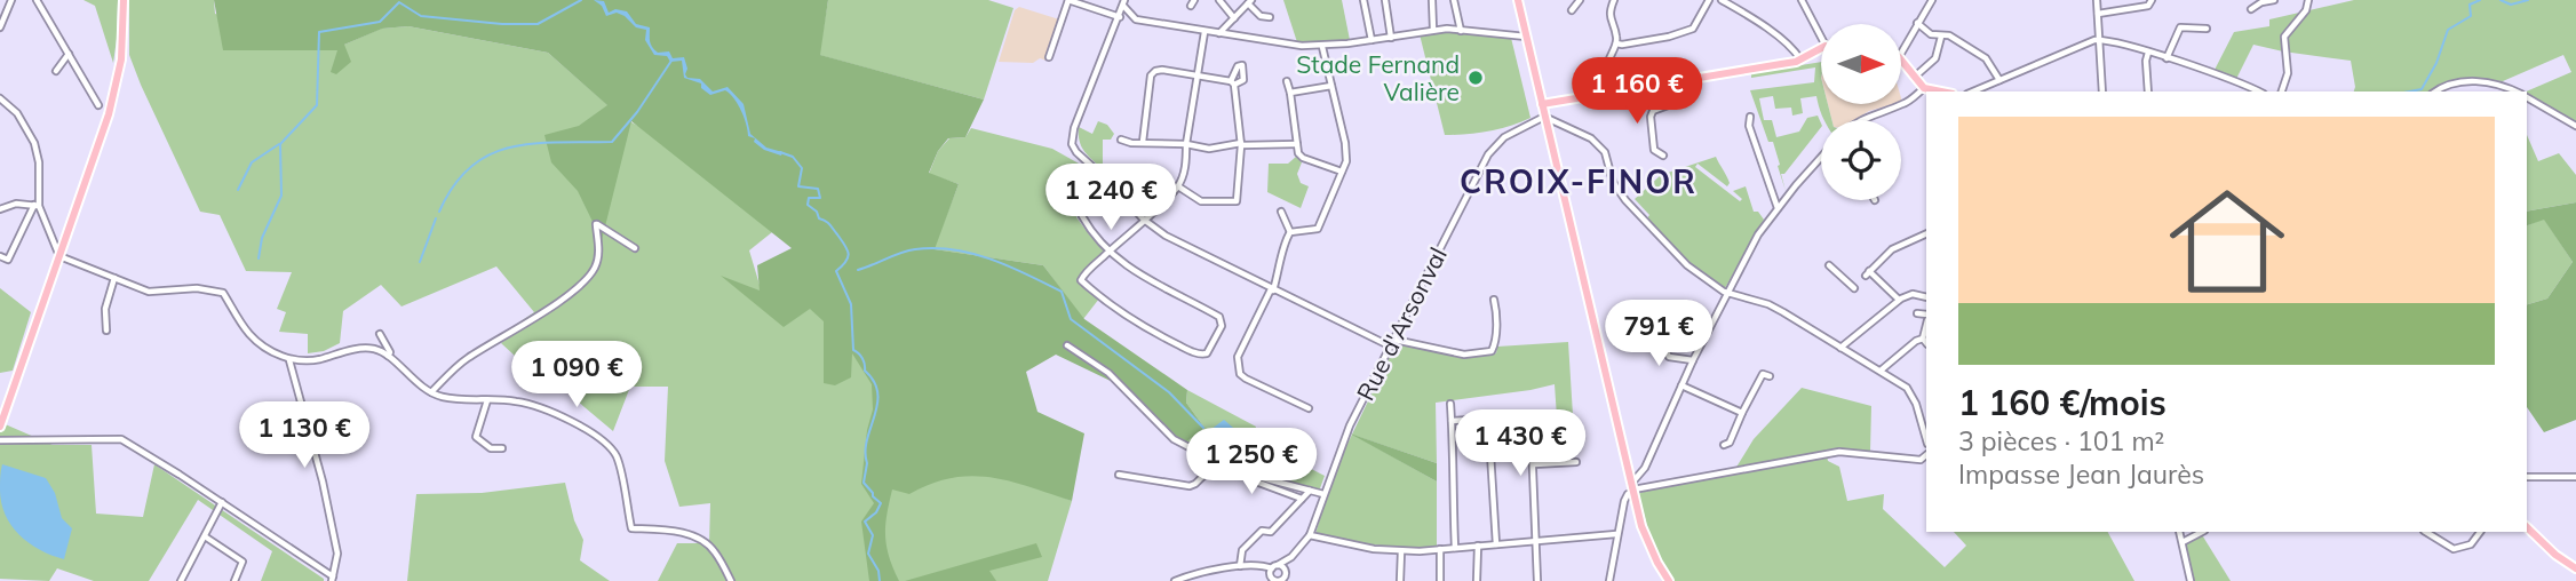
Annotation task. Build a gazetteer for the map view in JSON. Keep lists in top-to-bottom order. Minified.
{"streets":{"street":["Rue d'Arsonval"]},"districts":["CROIX-FINOR"],"places":["Stade Fernand Valière"],"north":"right","page":{"price":["1 160 €","1 240 €","791 €","1 090 €","1 130 €","1 430 €","1 250 €"],"list":[{"name":"1 160 €/mois","note":"3 pièces · 101 m² · Impasse Jean Jaurès"}]}}
